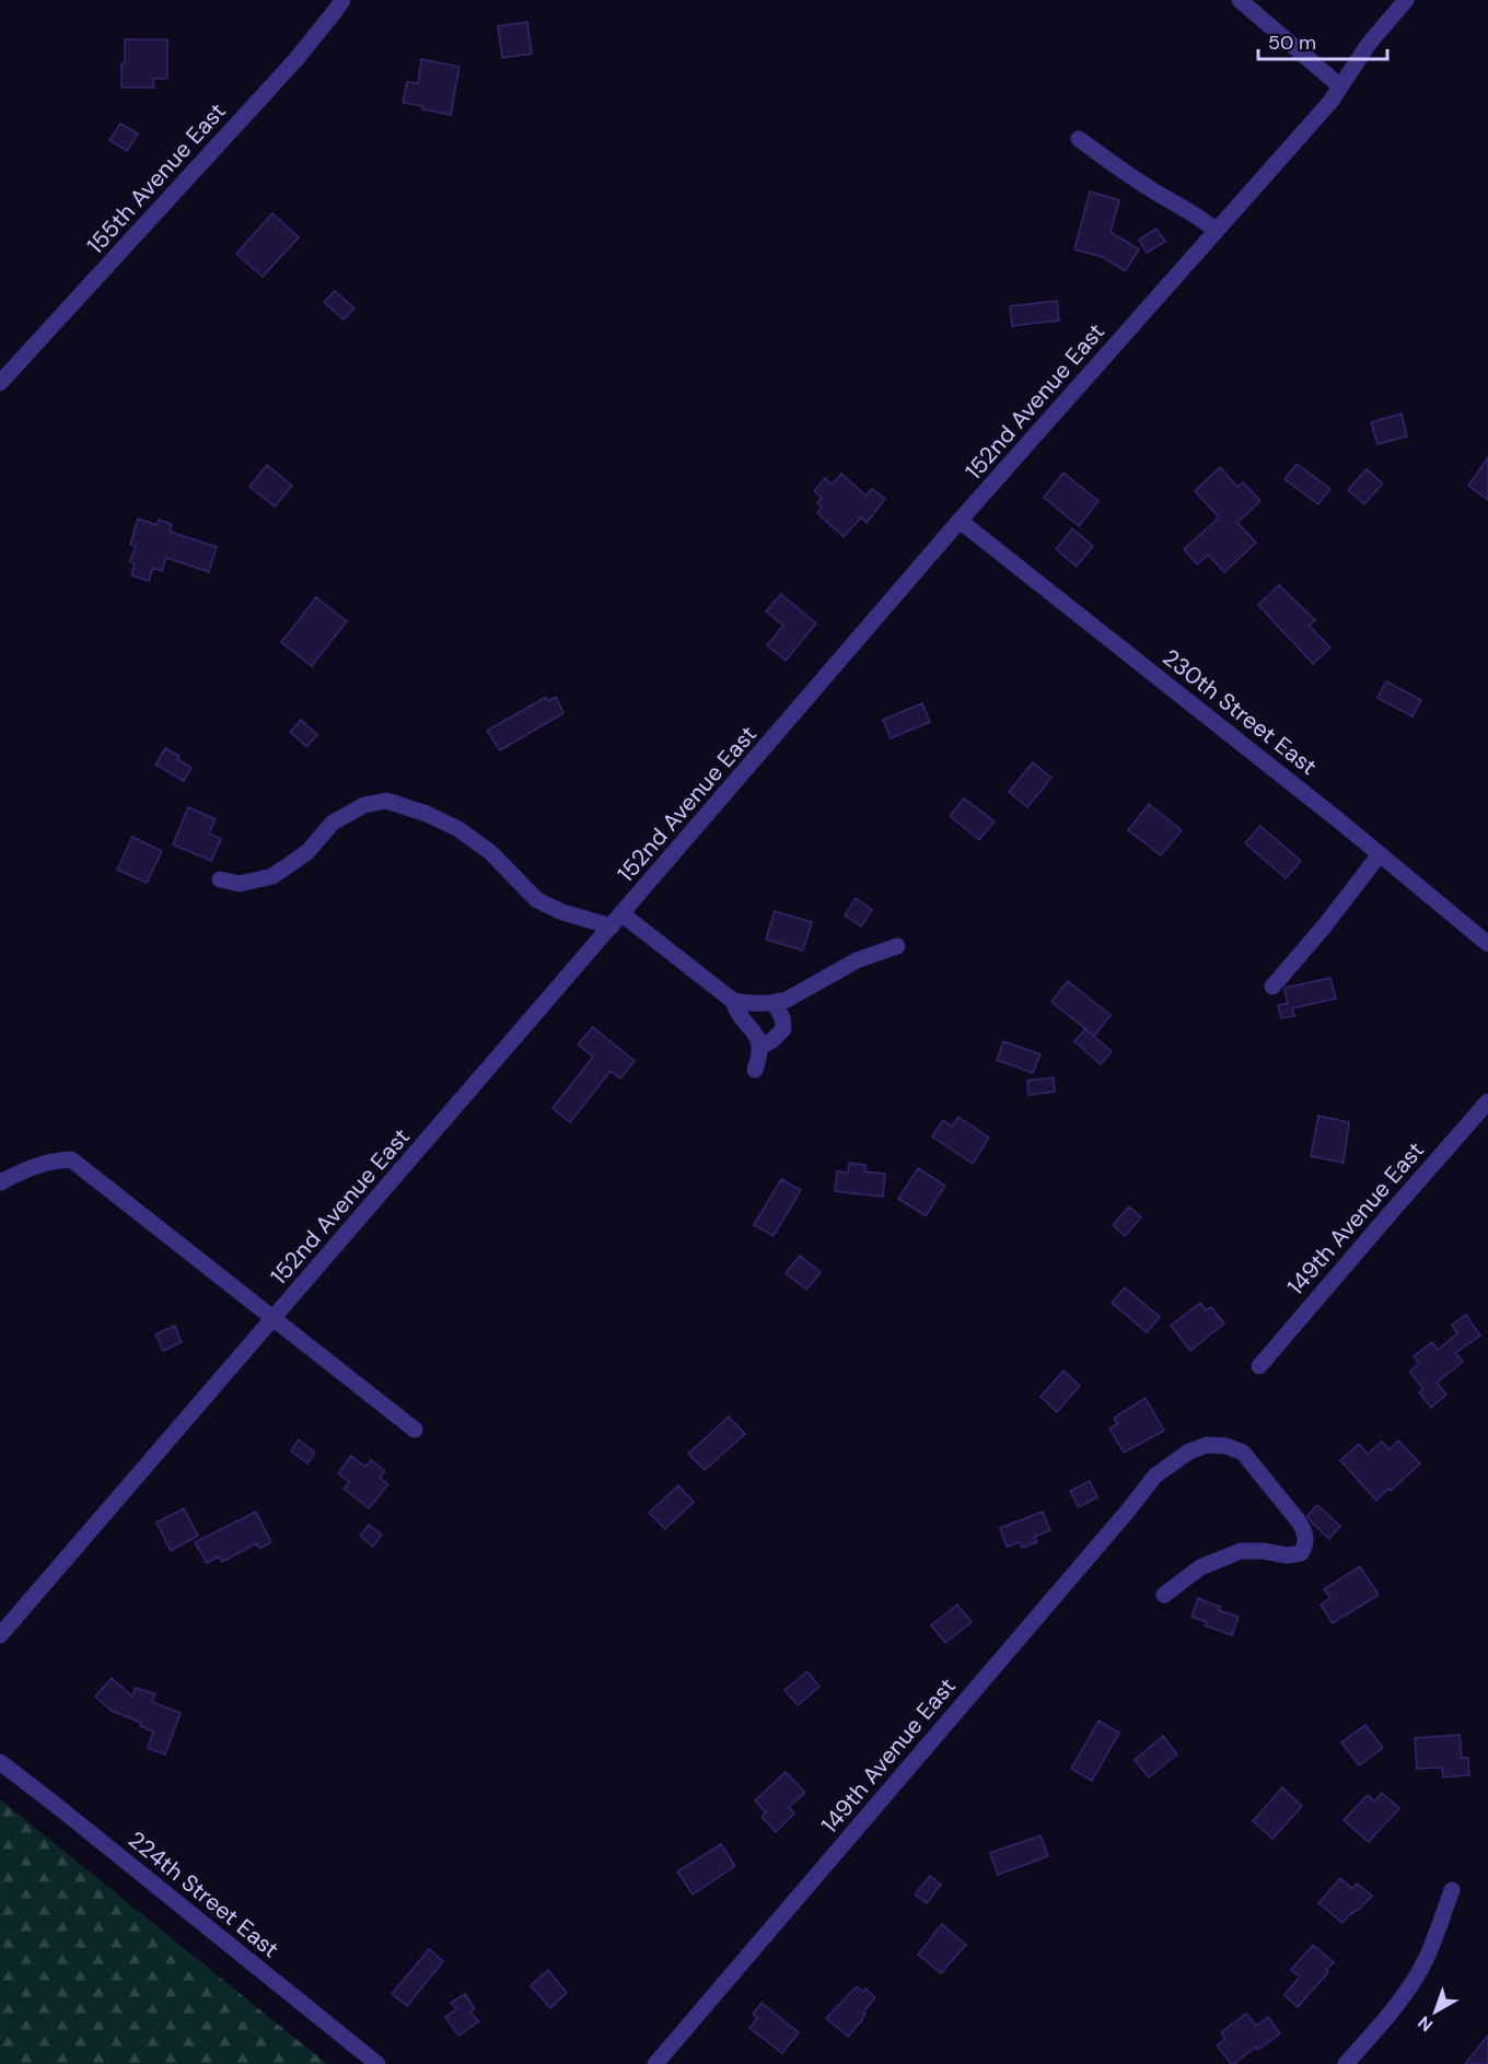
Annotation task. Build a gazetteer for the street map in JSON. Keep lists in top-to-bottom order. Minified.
{"streets":{"street":["155th Avenue East","152nd Avenue East","230th Street East","149th Avenue East","224th Street East"]},"crossings":[["152nd Avenue East","230th Street East"]],"scale_bar":"50 m","north":"bottom left"}
